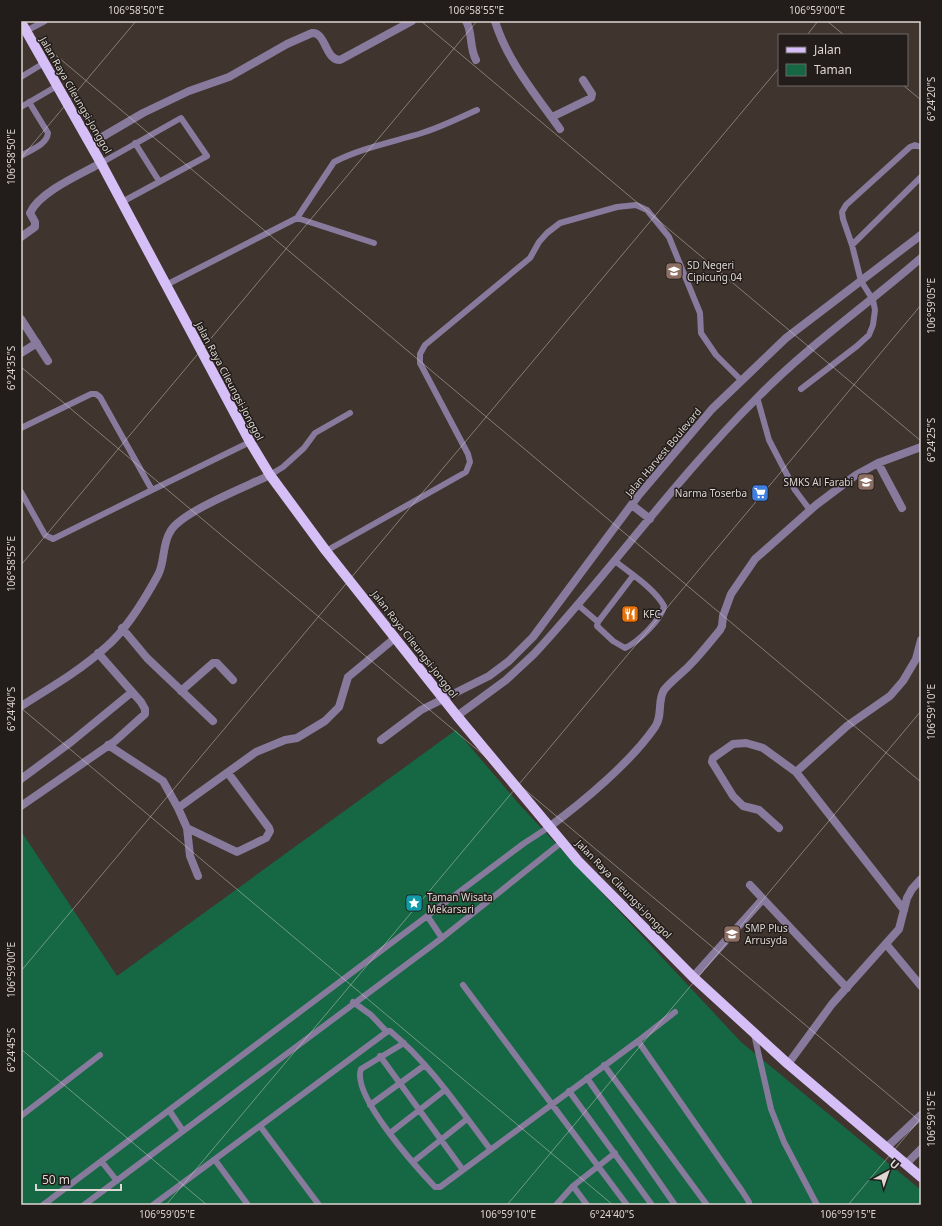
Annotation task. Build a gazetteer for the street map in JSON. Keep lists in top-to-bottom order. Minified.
{"streets":{"main road":["Jalan Raya Cileungsi-Jonggol"],"street":["Jalan Harvest Boulevard"]},"crossings":[["Jalan Raya Cileungsi-Jonggol","Jalan Harvest Boulevard"]],"places":{"school or university":["SD Negeri Cipicung 04","SMKS Al Farabi","SMP Plus Arrusyda"],"supermarket":["Narma Toserba"],"restaurant":["KFC"],"place":["Taman Wisata Mekarsari"]},"legend":["Jalan","Taman"],"scale_bar":"50 m","north":"top right","coordinates":["106°58'50\"E","106°58'55\"E","106°59'00\"E","6°24'20\"S","106°59'05\"E","6°24'35\"S","6°24'25\"S","6°24'40\"S","106°59'10\"E","6°24'45\"S","106°59'15\"E"]}
